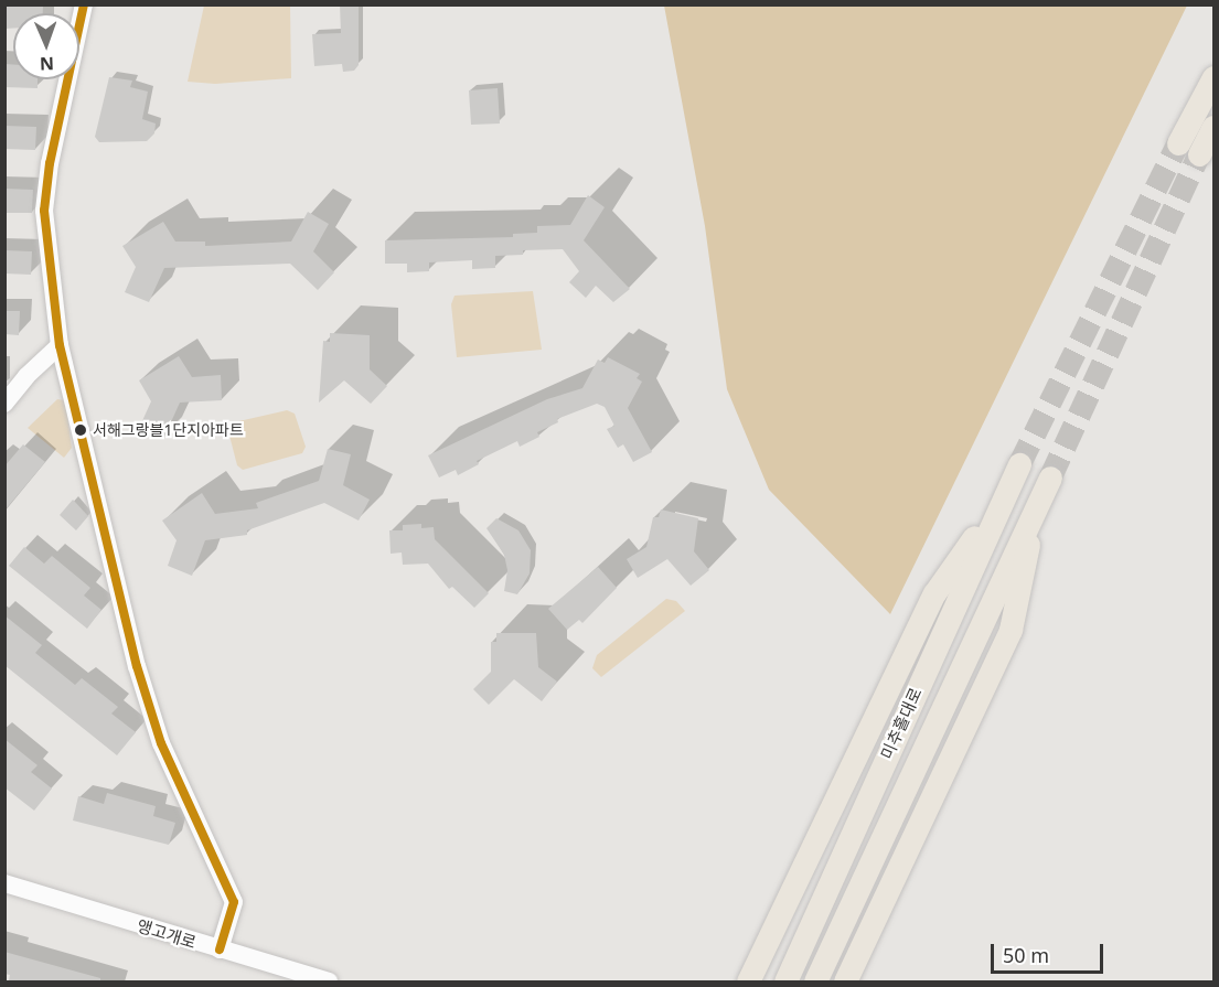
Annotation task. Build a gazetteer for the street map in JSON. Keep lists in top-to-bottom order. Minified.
{"streets":{"main road":["미추홀대로"],"street":["앵고개로"]},"places":["서해그랑블1단지아파트"],"scale_bar":"50 m","north":"bottom"}
